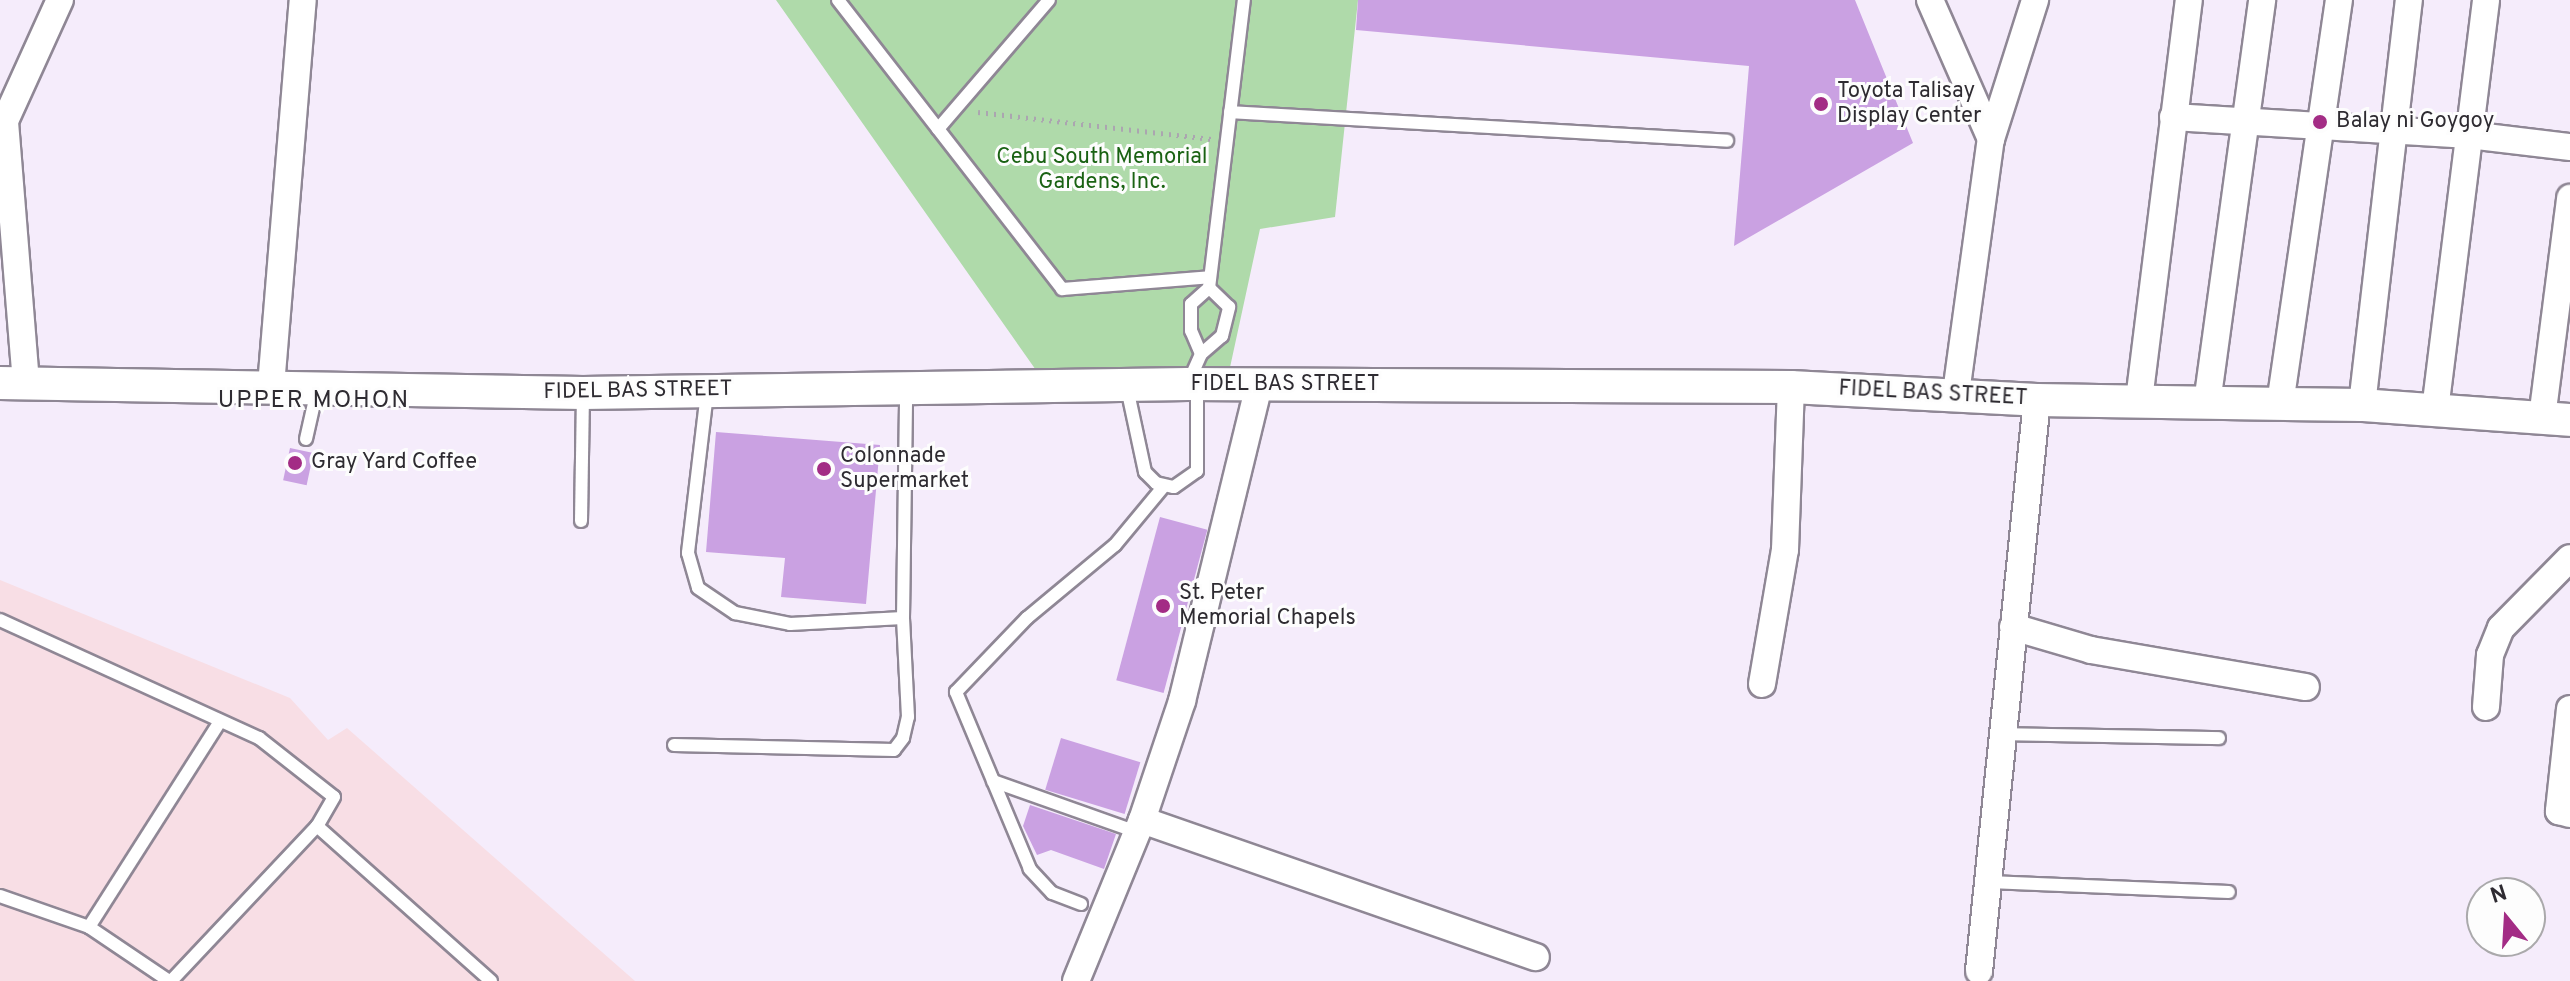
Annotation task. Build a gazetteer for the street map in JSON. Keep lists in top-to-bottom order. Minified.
{"streets":{"street":["FIDEL BAS STREET"]},"districts":["UPPER MOHON"],"parks":["Cebu South Memorial Gardens, Inc."],"places":["Toyota Talisay Display Center","Balay ni Goygoy","Gray Yard Coffee","Colonnade Supermarket","St. Peter Memorial Chapels"],"north":"top"}
